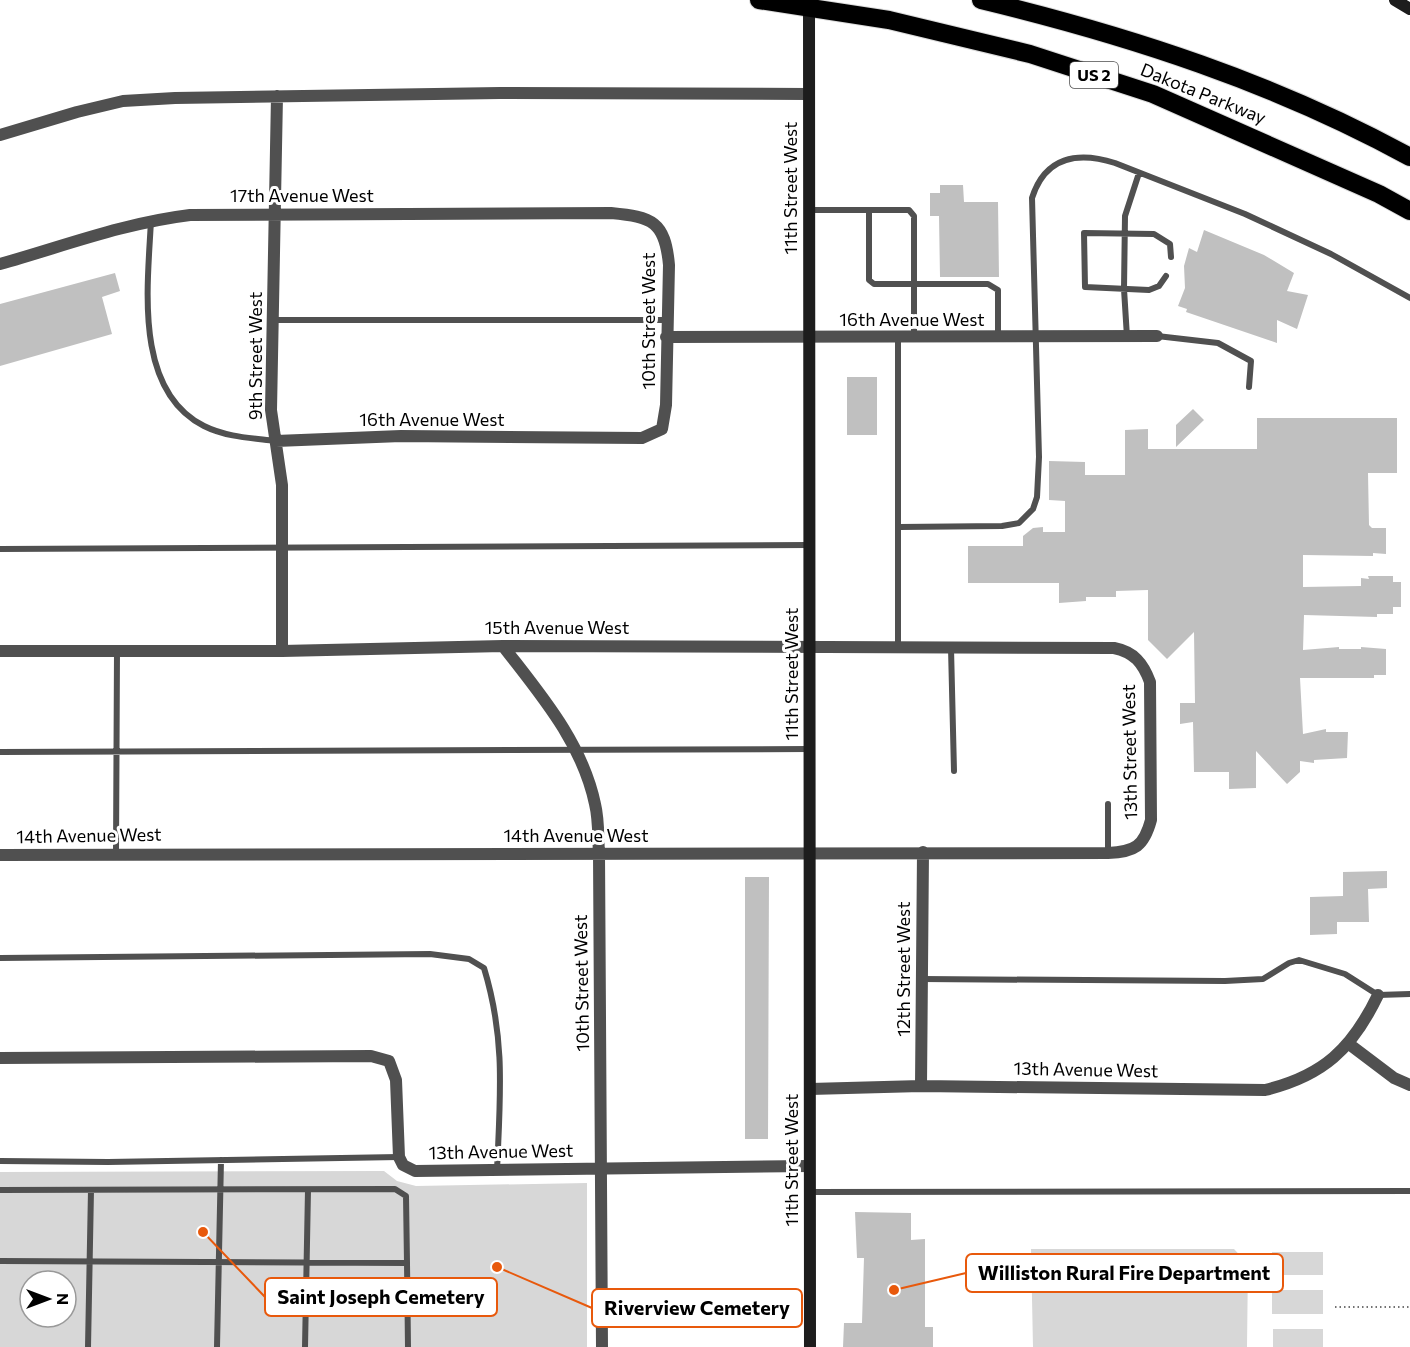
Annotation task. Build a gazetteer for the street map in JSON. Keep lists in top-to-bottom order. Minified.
{"streets":{"highway":["US 2","Dakota Parkway"],"main road":["11th Street West"],"street":["17th Avenue West","16th Avenue West","10th Street West","9th Street West","15th Avenue West","13th Street West","14th Avenue West","12th Street West","13th Avenue West"]},"crossings":[["Dakota Parkway","11th Street West"],["11th Street West","16th Avenue West"],["11th Street West","15th Avenue West"],["11th Street West","14th Avenue West"],["11th Street West","13th Avenue West"],["17th Avenue West","10th Street West"],["17th Avenue West","9th Street West"],["16th Avenue West","10th Street West"],["16th Avenue West","9th Street West"],["10th Street West","15th Avenue West"],["10th Street West","14th Avenue West"],["10th Street West","13th Avenue West"],["9th Street West","15th Avenue West"],["15th Avenue West","13th Street West"],["13th Street West","14th Avenue West"],["14th Avenue West","12th Street West"],["12th Street West","13th Avenue West"]],"places":["Saint Joseph Cemetery","Riverview Cemetery","Williston Rural Fire Department"],"north":"right"}
